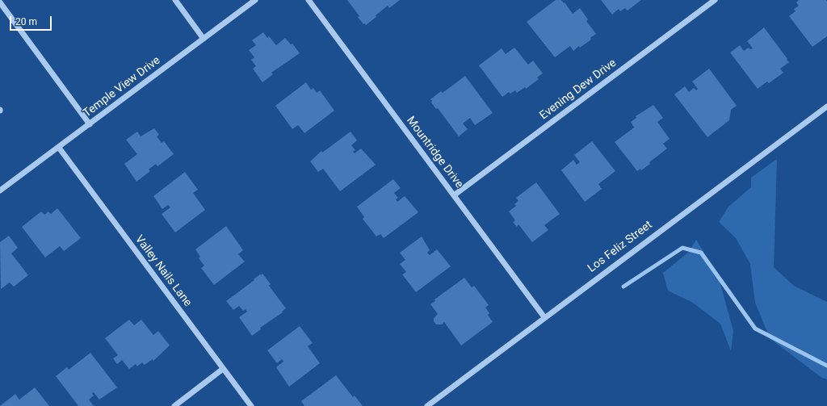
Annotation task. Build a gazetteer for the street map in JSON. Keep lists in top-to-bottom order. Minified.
{"streets":{"street":["Temple View Drive","Evening Dew Drive","Mountridge Drive","Los Feliz Street","Valley Nails Lane"]},"crossings":[["Temple View Drive","Valley Nails Lane"],["Evening Dew Drive","Mountridge Drive"],["Mountridge Drive","Los Feliz Street"]],"scale_bar":"20 m"}
